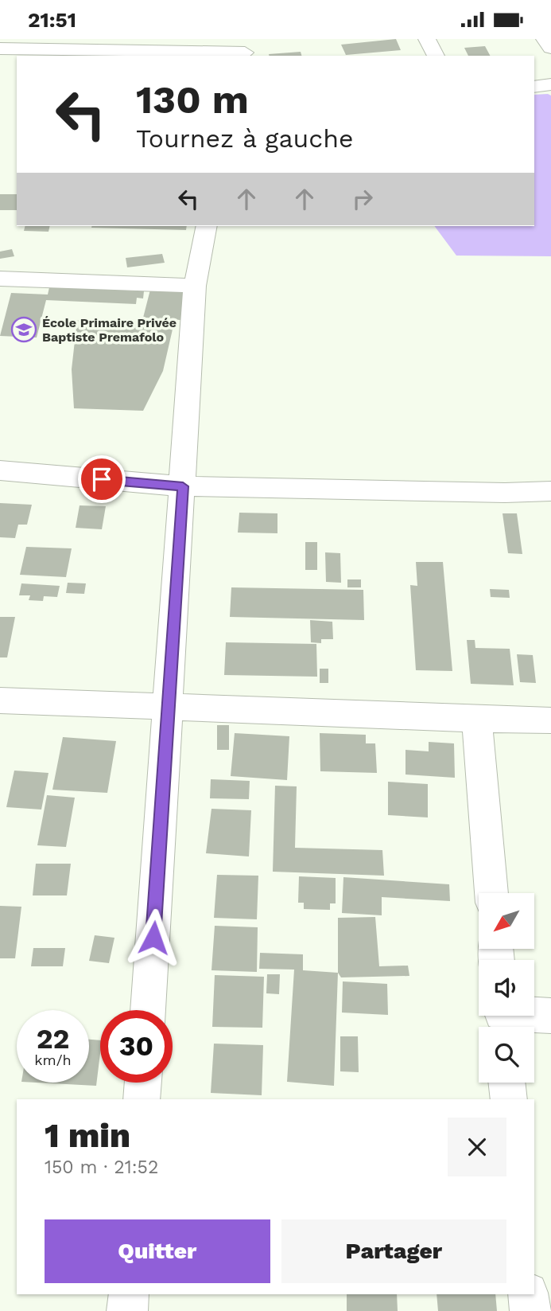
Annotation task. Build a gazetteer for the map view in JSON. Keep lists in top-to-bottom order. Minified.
{"places":{"school or university":["École Primaire Privée Baptiste Premafolo"]},"north":"bottom left","page":{"status":"21:51","turn":["130 m","Tournez à gauche"],"speed":"22 km/h","limit":"30","heading":["1 min","150 m · 21:52"],"buttons":["Quitter","Partager"]}}
